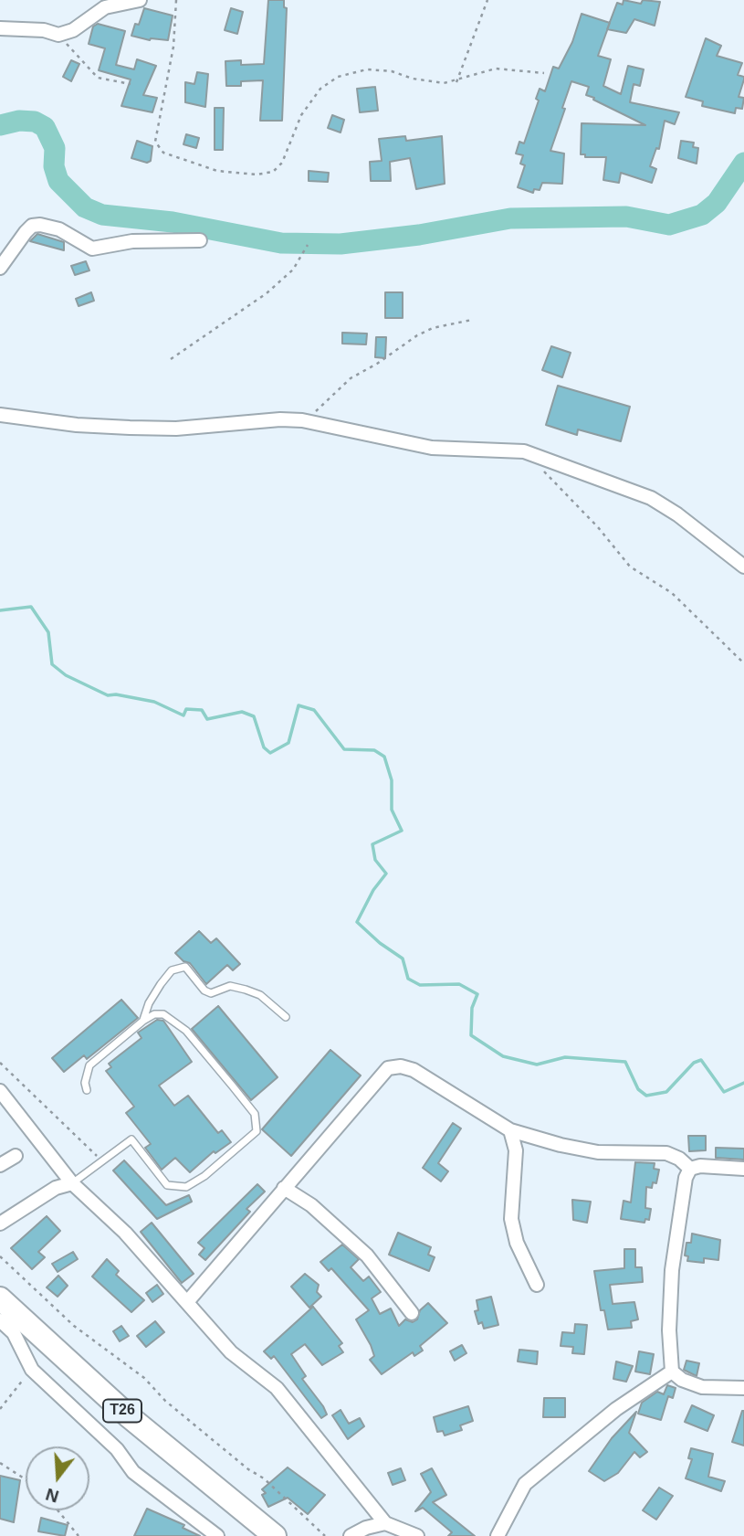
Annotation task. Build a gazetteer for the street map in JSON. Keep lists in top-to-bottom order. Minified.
{"streets":{"highway":["T26"]},"north":"bottom"}
